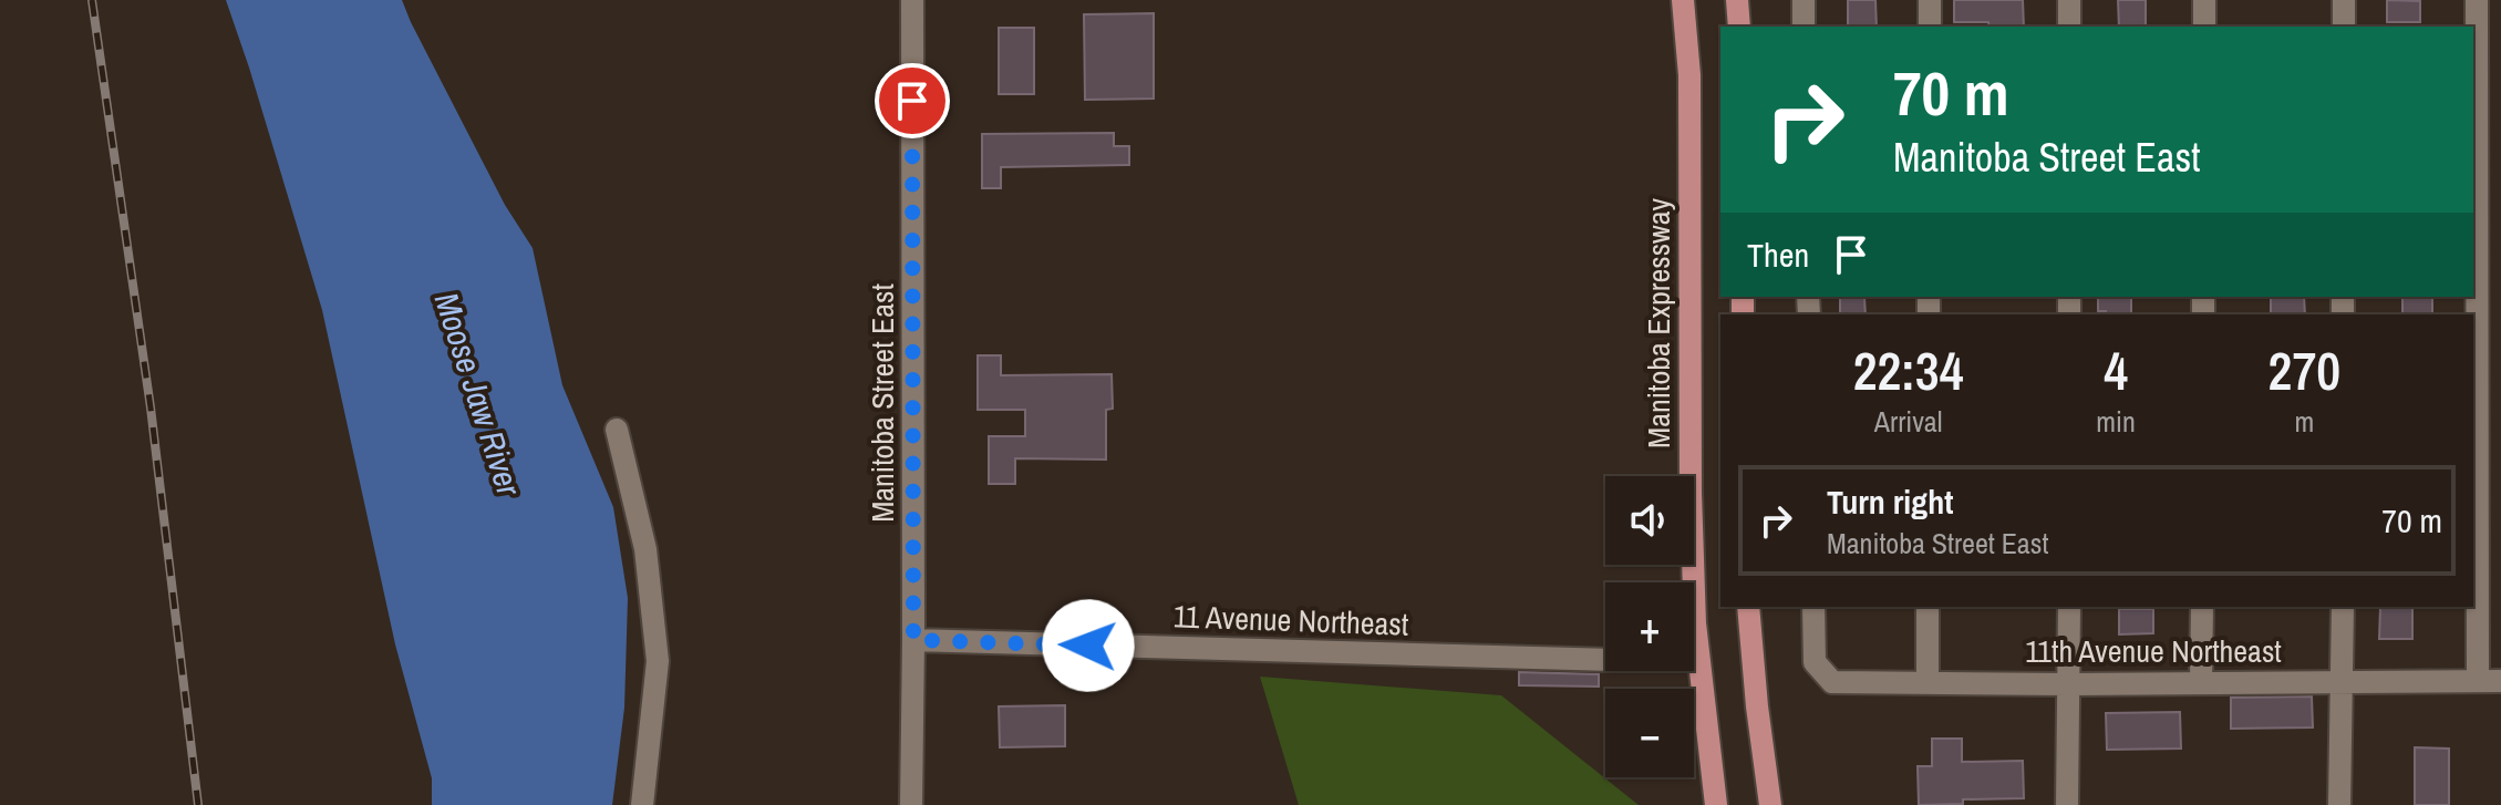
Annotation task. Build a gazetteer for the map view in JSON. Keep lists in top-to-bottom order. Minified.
{"streets":{"main road":["Manitoba Expressway"],"street":["Manitoba Street East","11 Avenue Northeast","11th Avenue Northeast"]},"crossings":[["Manitoba Street East","11 Avenue Northeast"]],"water":["Moose Jaw River"],"page":{"turn":["70 m","Manitoba Street East"],"then":"Then","eta":["22:34","Arrival","4","min","270","m"],"list":[{"name":"Turn right","note":"Manitoba Street East","value":"70 m"}],"map_buttons":["+","−"]}}
